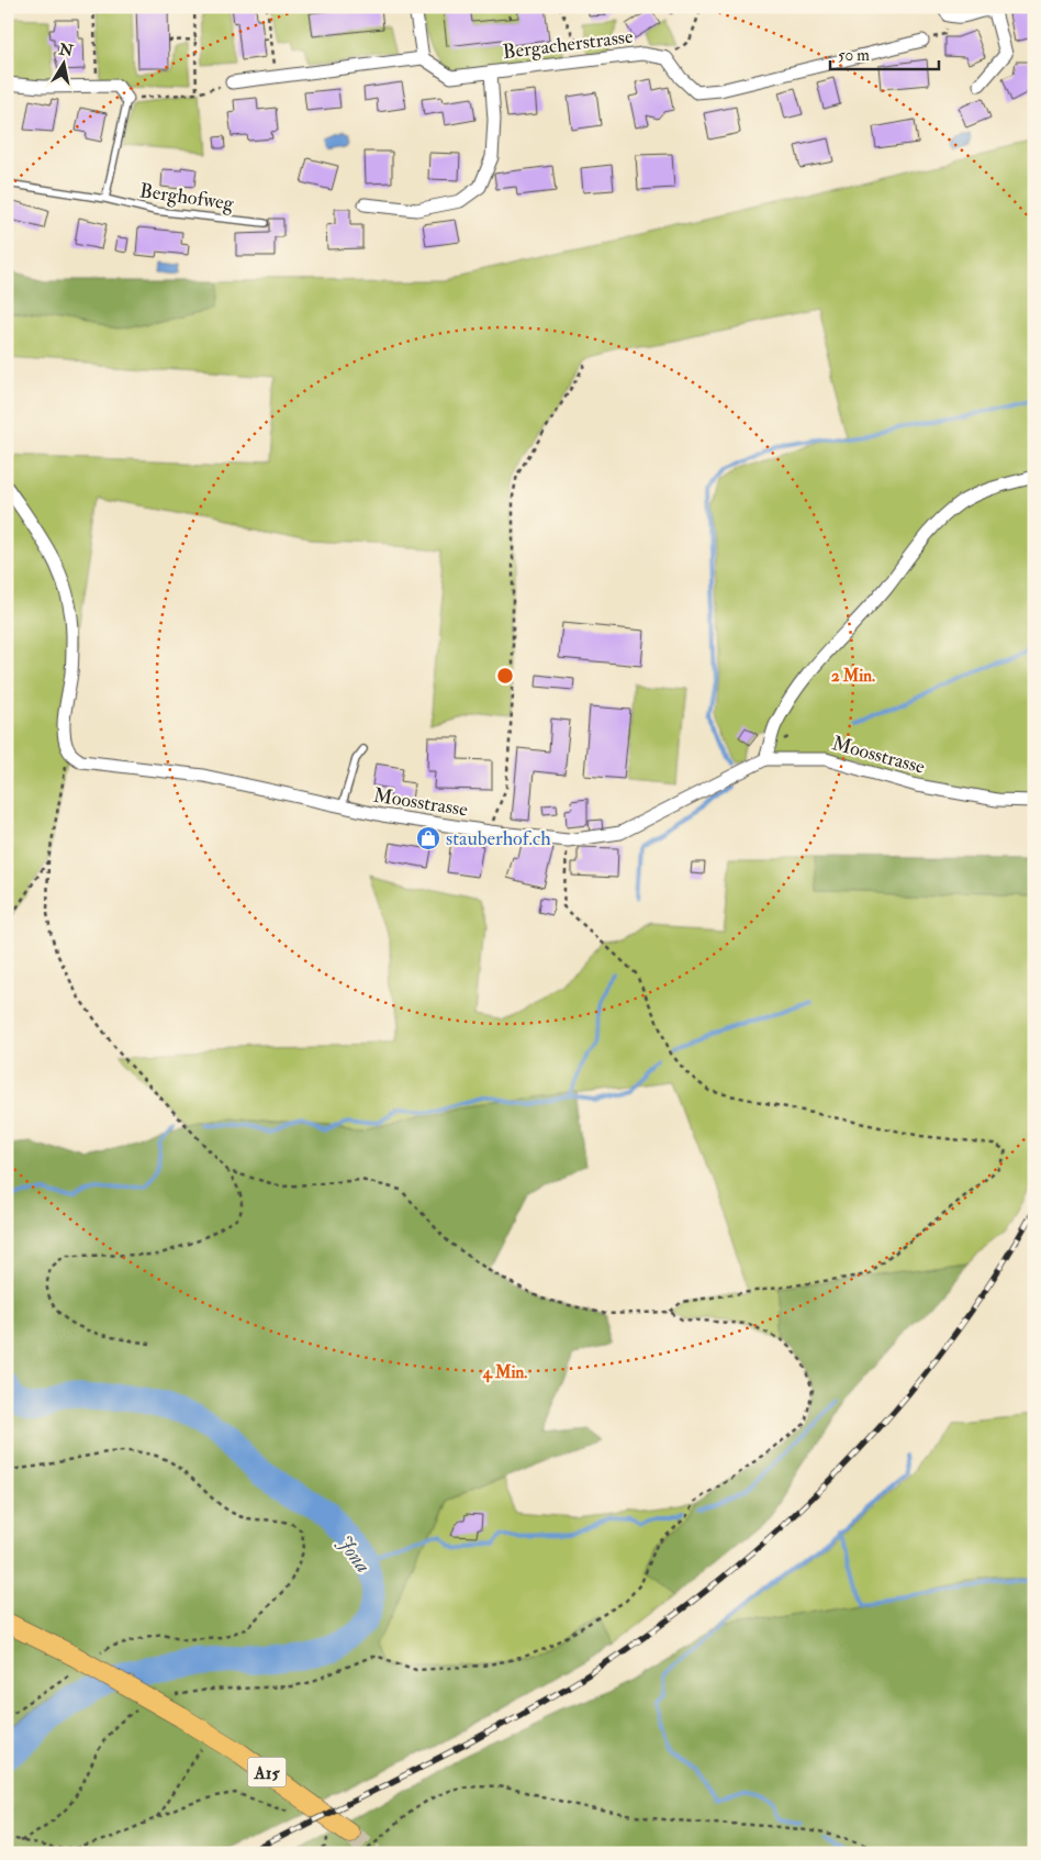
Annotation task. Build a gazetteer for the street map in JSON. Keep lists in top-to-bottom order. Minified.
{"streets":{"highway":["A15"],"street":["Bergacherstrasse","Moosstrasse"],"lane":["Berghofweg"]},"water":["Jona"],"places":{"shop":["stauberhof.ch"]},"scale_bar":"50 m","north":"top","rings":["2 Min.","4 Min."]}
